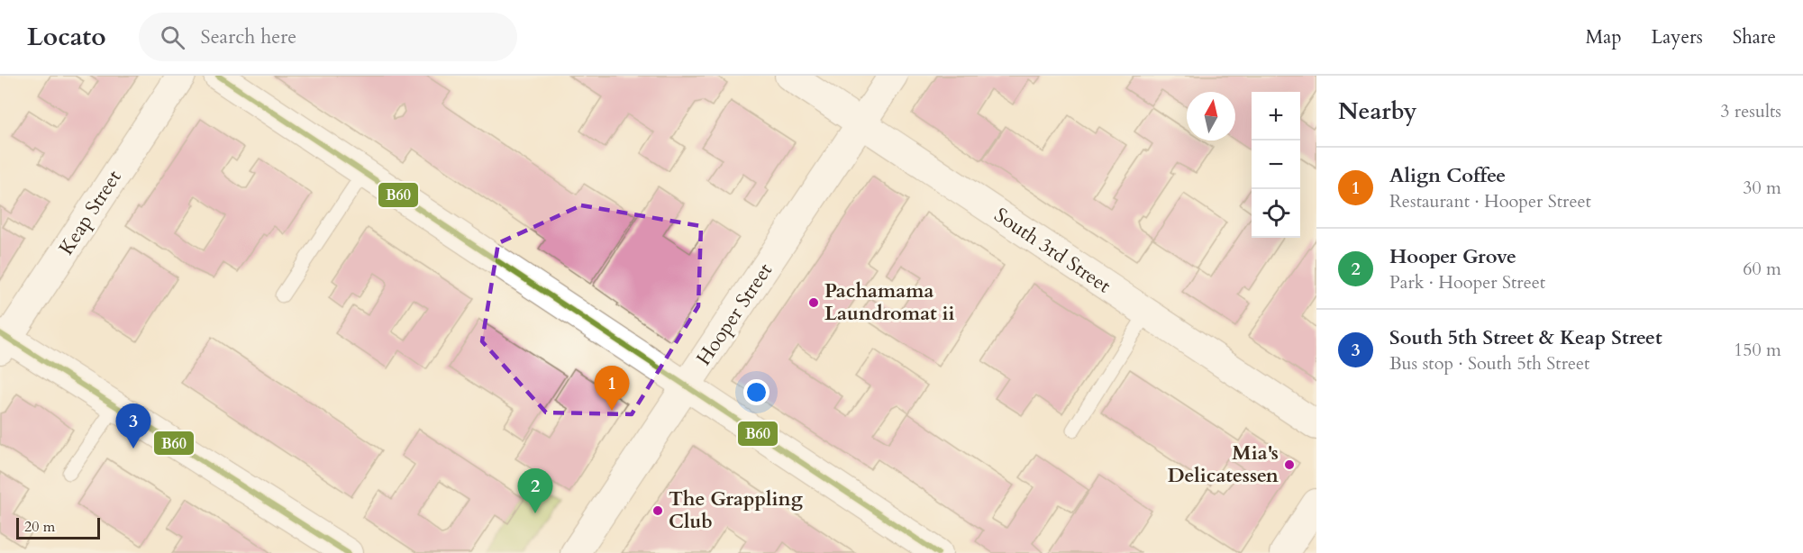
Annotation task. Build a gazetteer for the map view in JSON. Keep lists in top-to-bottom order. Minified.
{"streets":{"street":["Keap Street","South 3rd Street","Hooper Street"]},"crossings":[["South 3rd Street","Hooper Street"]],"places":["Pachamama Laundromat ii","Mia's Delicatessen","The Grappling Club"],"lines":["transit line B60"],"scale_bar":"20 m","north":"top","page":{"header":"Locato","search":"Search here","nav":["Map","Layers","Share"],"heading":["Nearby","3 results"],"map_buttons":["+","−"],"list":[{"mark":"1","name":"Align Coffee","note":"Restaurant · Hooper Street","value":"30 m"},{"mark":"2","name":"Hooper Grove","note":"Park · Hooper Street","value":"60 m"},{"mark":"3","name":"South 5th Street & Keap Street","note":"Bus stop · South 5th Street","value":"150 m"}],"pins":["1","3","2"],"scale":"20 m"}}
